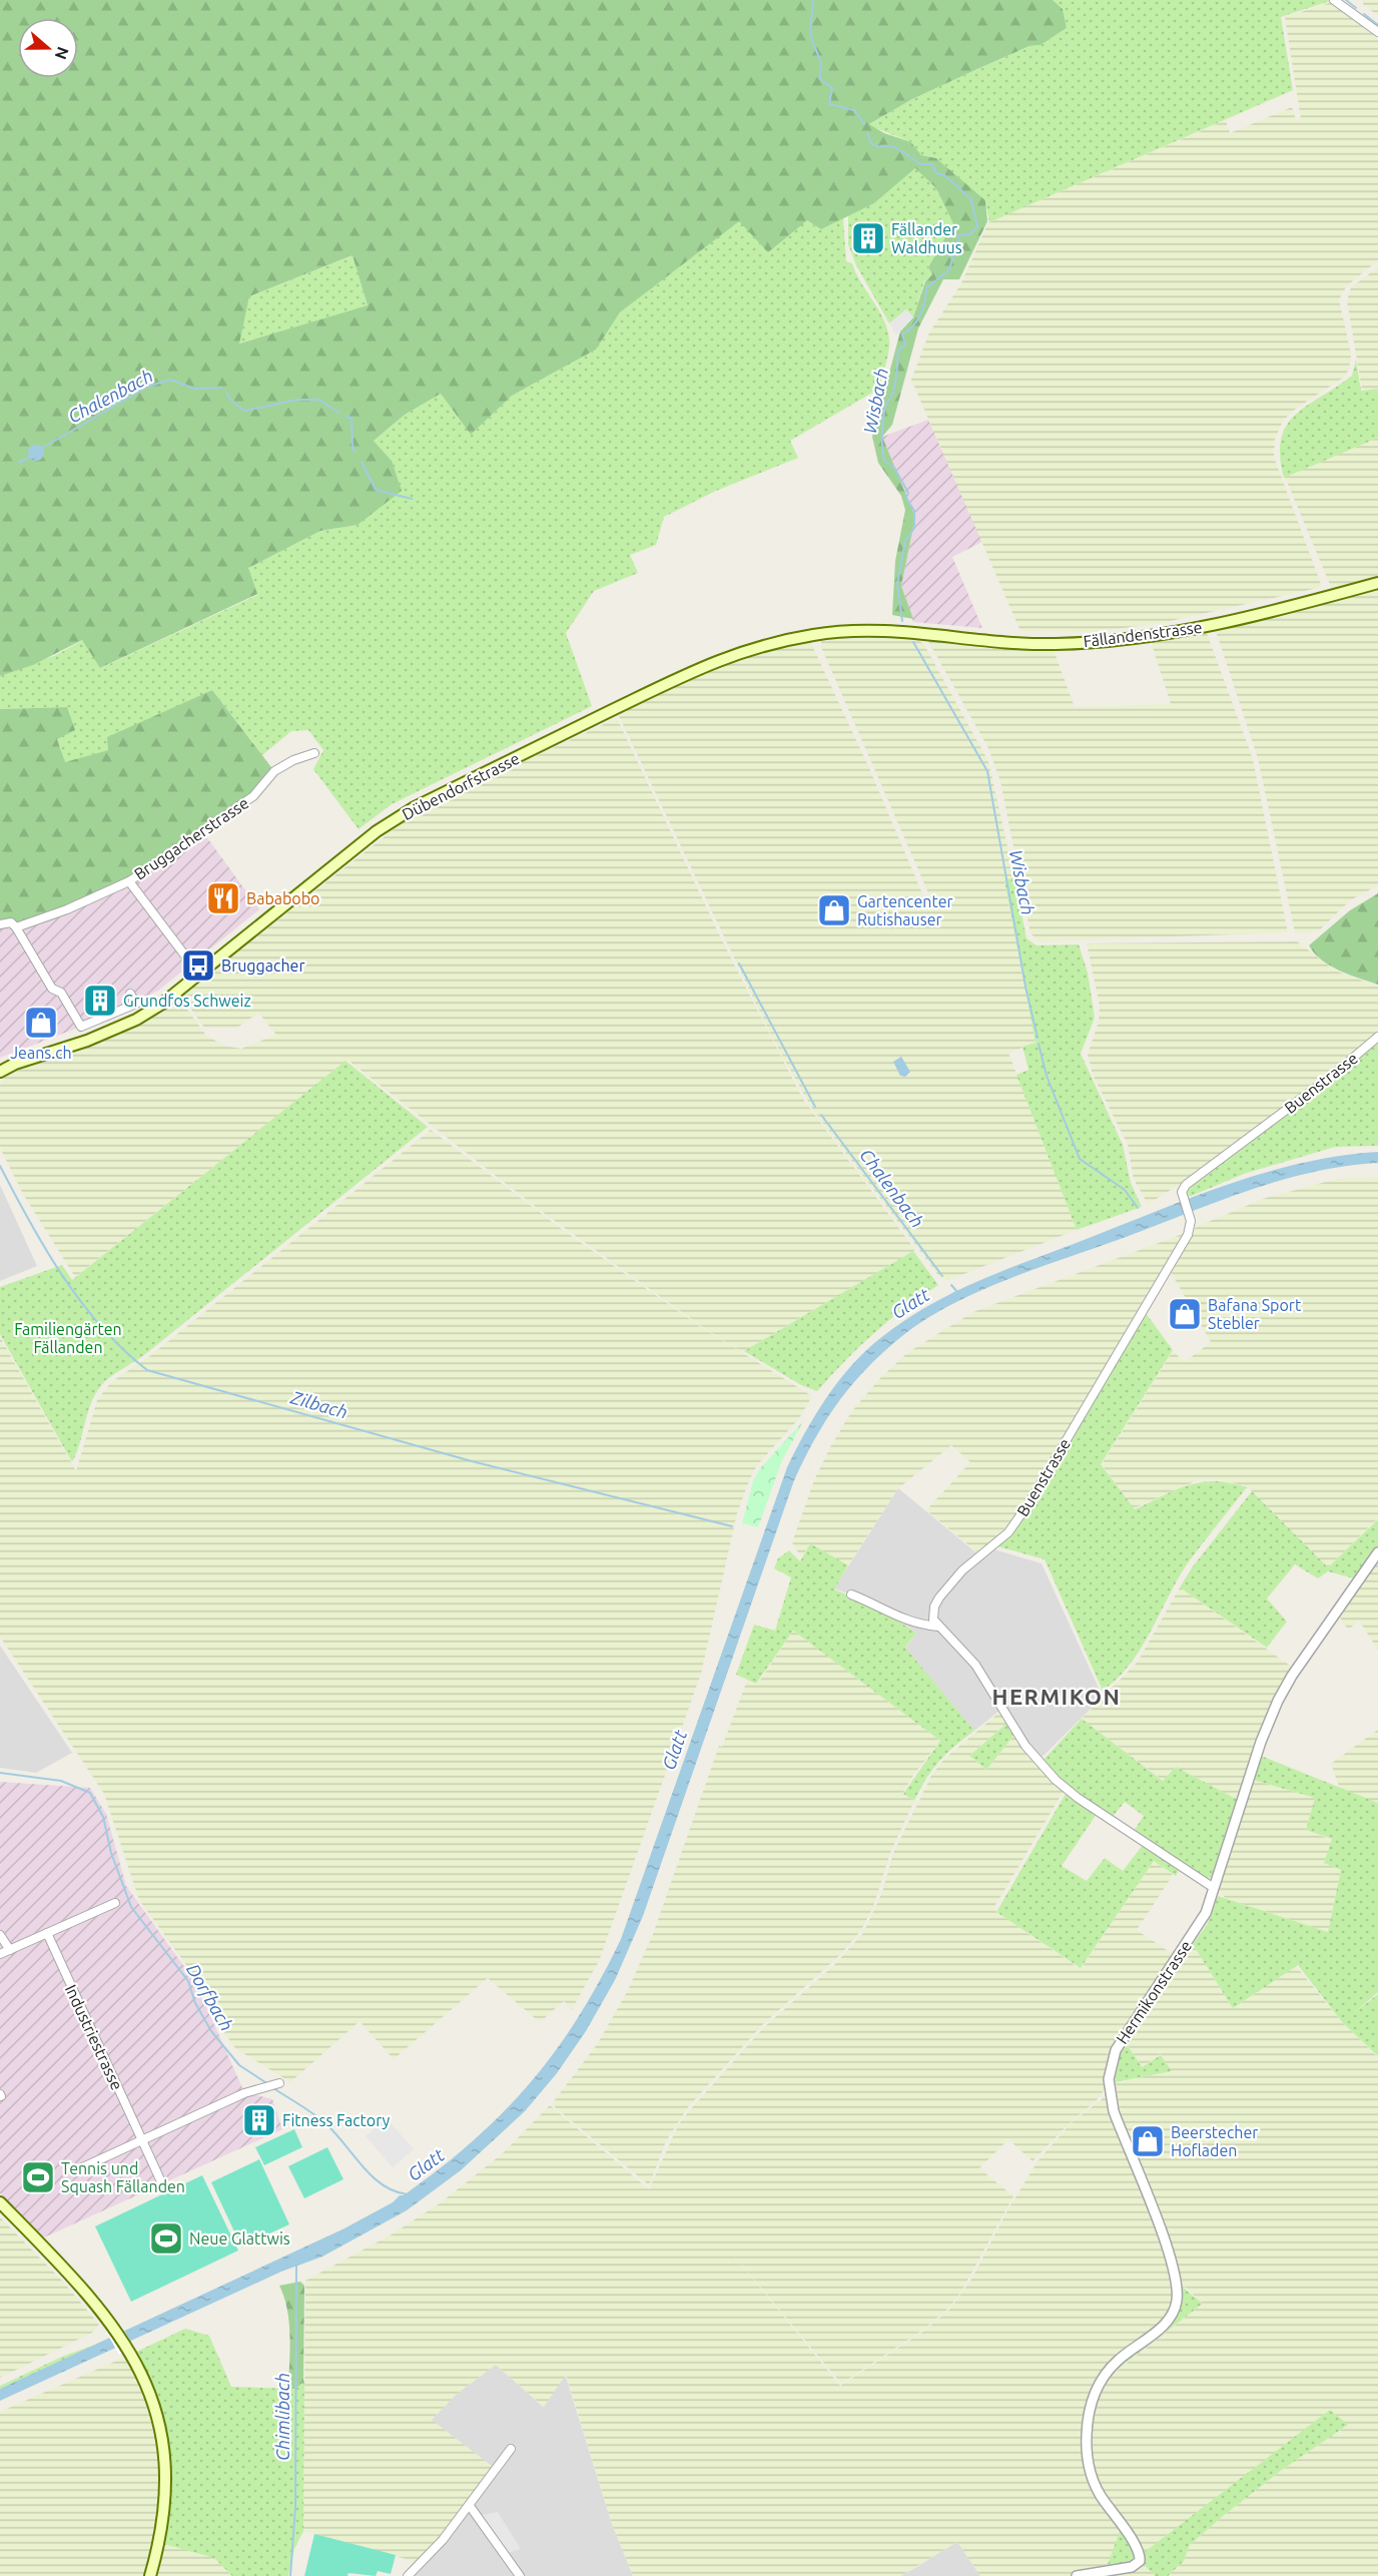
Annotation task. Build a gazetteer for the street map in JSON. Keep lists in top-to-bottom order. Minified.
{"streets":{"main road":["Fällandenstrasse","Dübendorfstrasse"],"street":["Bruggacherstrasse","Buenstrasse","Hermikonstrasse","Industriestrasse"]},"crossings":[["Fällandenstrasse","Dübendorfstrasse"]],"districts":["HERMIKON"],"water":["Chalenbach","Wisbach","Glatt","Zilbach","Dorfbach","Chimlibach"],"parks":["Familiengärten Fällanden"],"places":{"building":["Fällander Waldhuus","Grundfos Schweiz","Fitness Factory"],"restaurant":["Bababobo"],"shop":["Gartencenter Rutishauser","Jeans.ch","Bafana Sport Stebler","Beerstecher Hofladen"],"bus stop":["Bruggacher"],"sports":["Tennis und Squash Fällanden","Neue Glattwis"]},"north":"right"}
